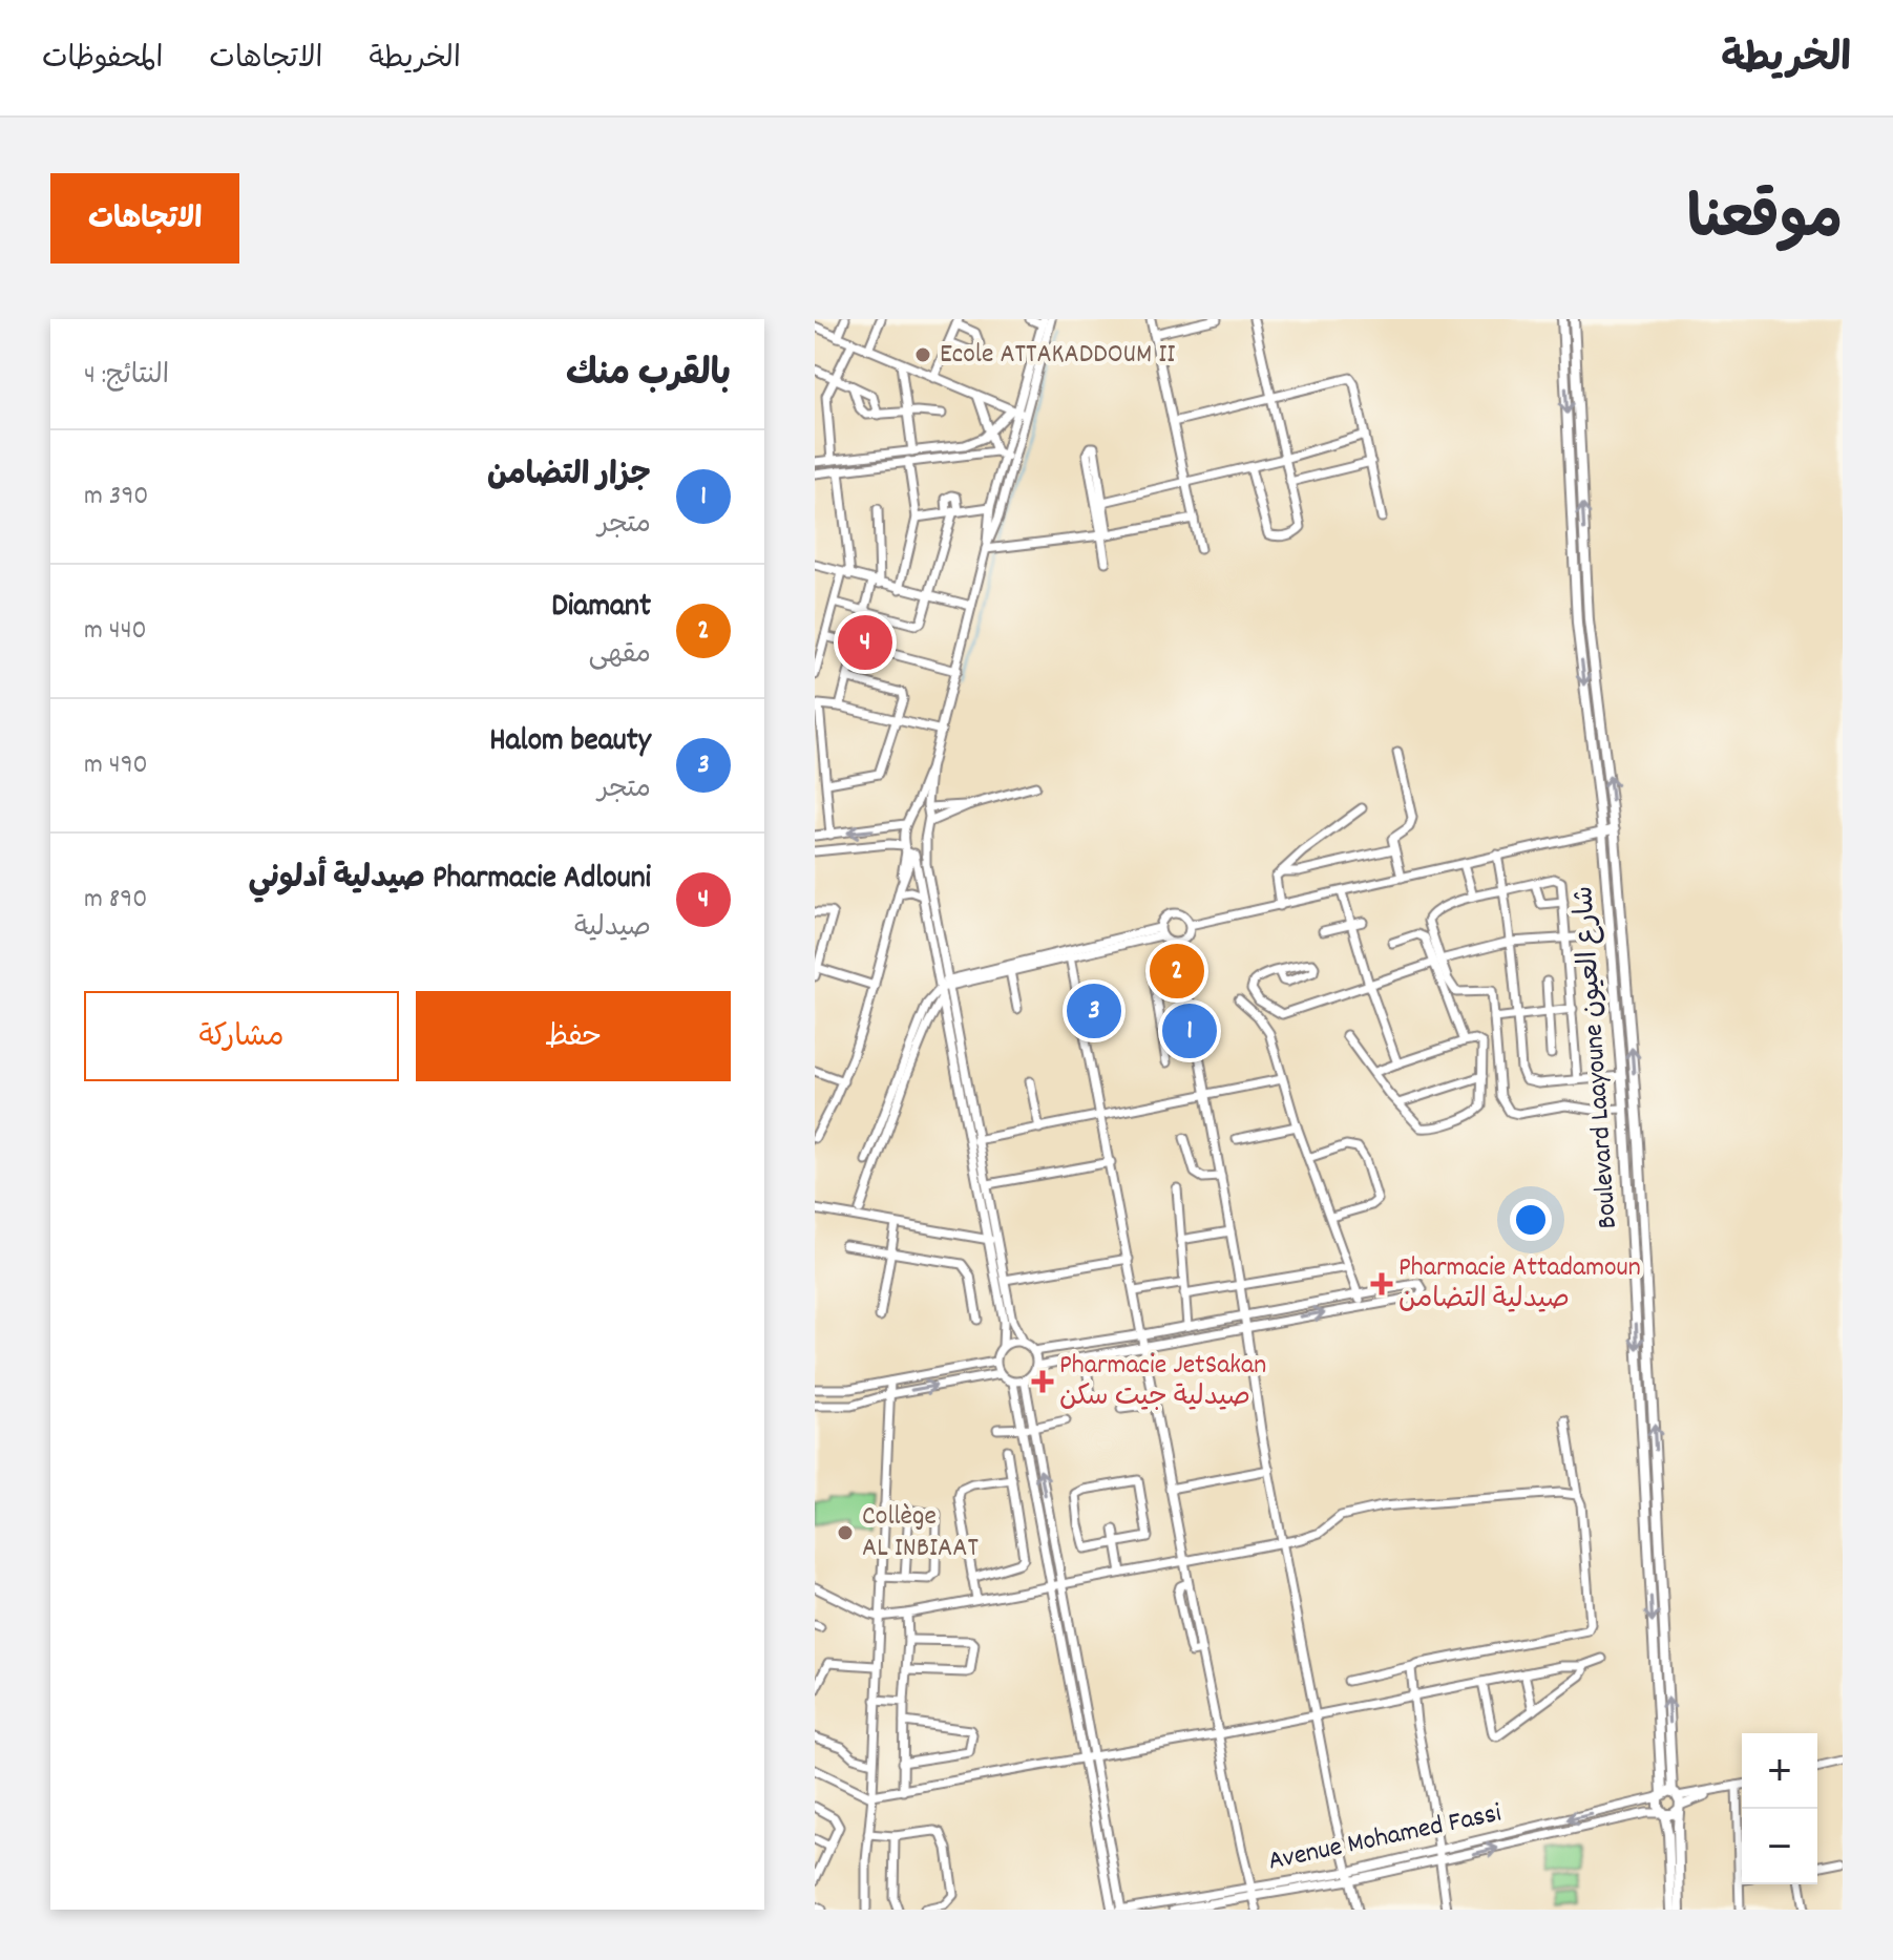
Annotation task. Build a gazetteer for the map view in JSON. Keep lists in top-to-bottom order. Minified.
{"streets":{"street":["Boulevard Laayoune شارع العيون","Avenue Mohamed Fassi"]},"crossings":[["Boulevard Laayoune شارع العيون","Avenue Mohamed Fassi"]],"places":{"other":["Ecole ATTAKADDOUM II","Collège AL INBIAAT"],"health":["Pharmacie Attadamoun صيدلية التضامن","Pharmacie JetSakan صيدلية جيت سكن"]},"page":{"header":"الخريطة","nav":["الخريطة","الاتجاهات","المحفوظات"],"title":"موقعنا","buttons":["الاتجاهات",["حفظ","مشاركة"]],"heading":["بالقرب منك","النتائج: 4"],"list":[{"mark":"1","name":"جزار التضامن","note":"متجر","value":"390 m"},{"mark":"2","name":"Diamant","note":"مقهى","value":"440 m"},{"mark":"3","name":"Halom beauty","note":"متجر","value":"490 m"},{"mark":"4","name":"Pharmacie Adlouni صيدلية أدلوني","note":"صيدلية","value":"890 m"}],"pins":["4","2","3","1"],"map_buttons":["+","−"]}}
